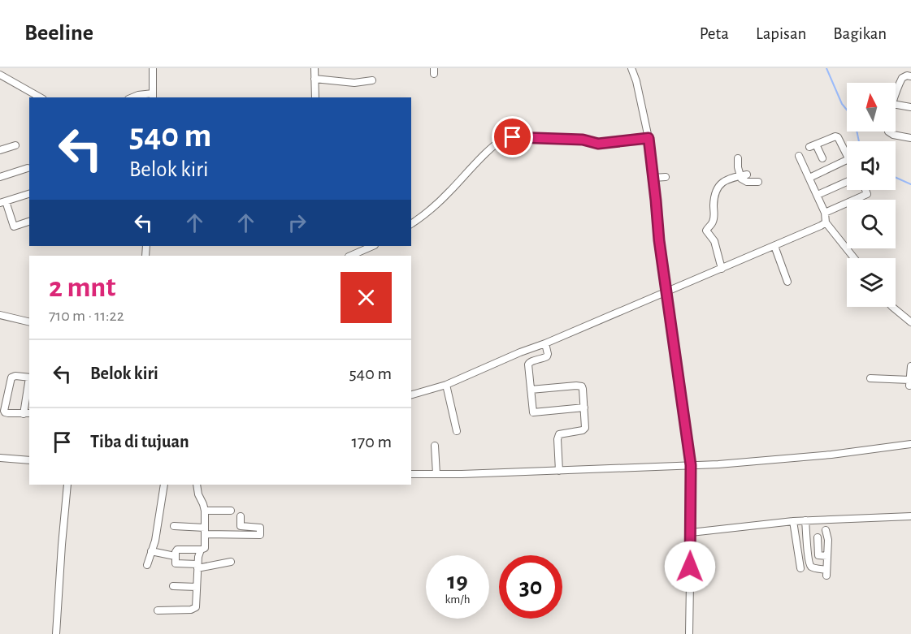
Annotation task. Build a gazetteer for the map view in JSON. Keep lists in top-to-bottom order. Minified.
{"north":"top","page":{"header":"Beeline","nav":["Peta","Lapisan","Bagikan"],"turn":["540 m","Belok kiri"],"heading":["2 mnt","710 m · 11:22"],"list":[{"name":"Belok kiri","value":"540 m"},{"name":"Tiba di tujuan","value":"170 m"}],"speed":"19 km/h","limit":"30"}}
